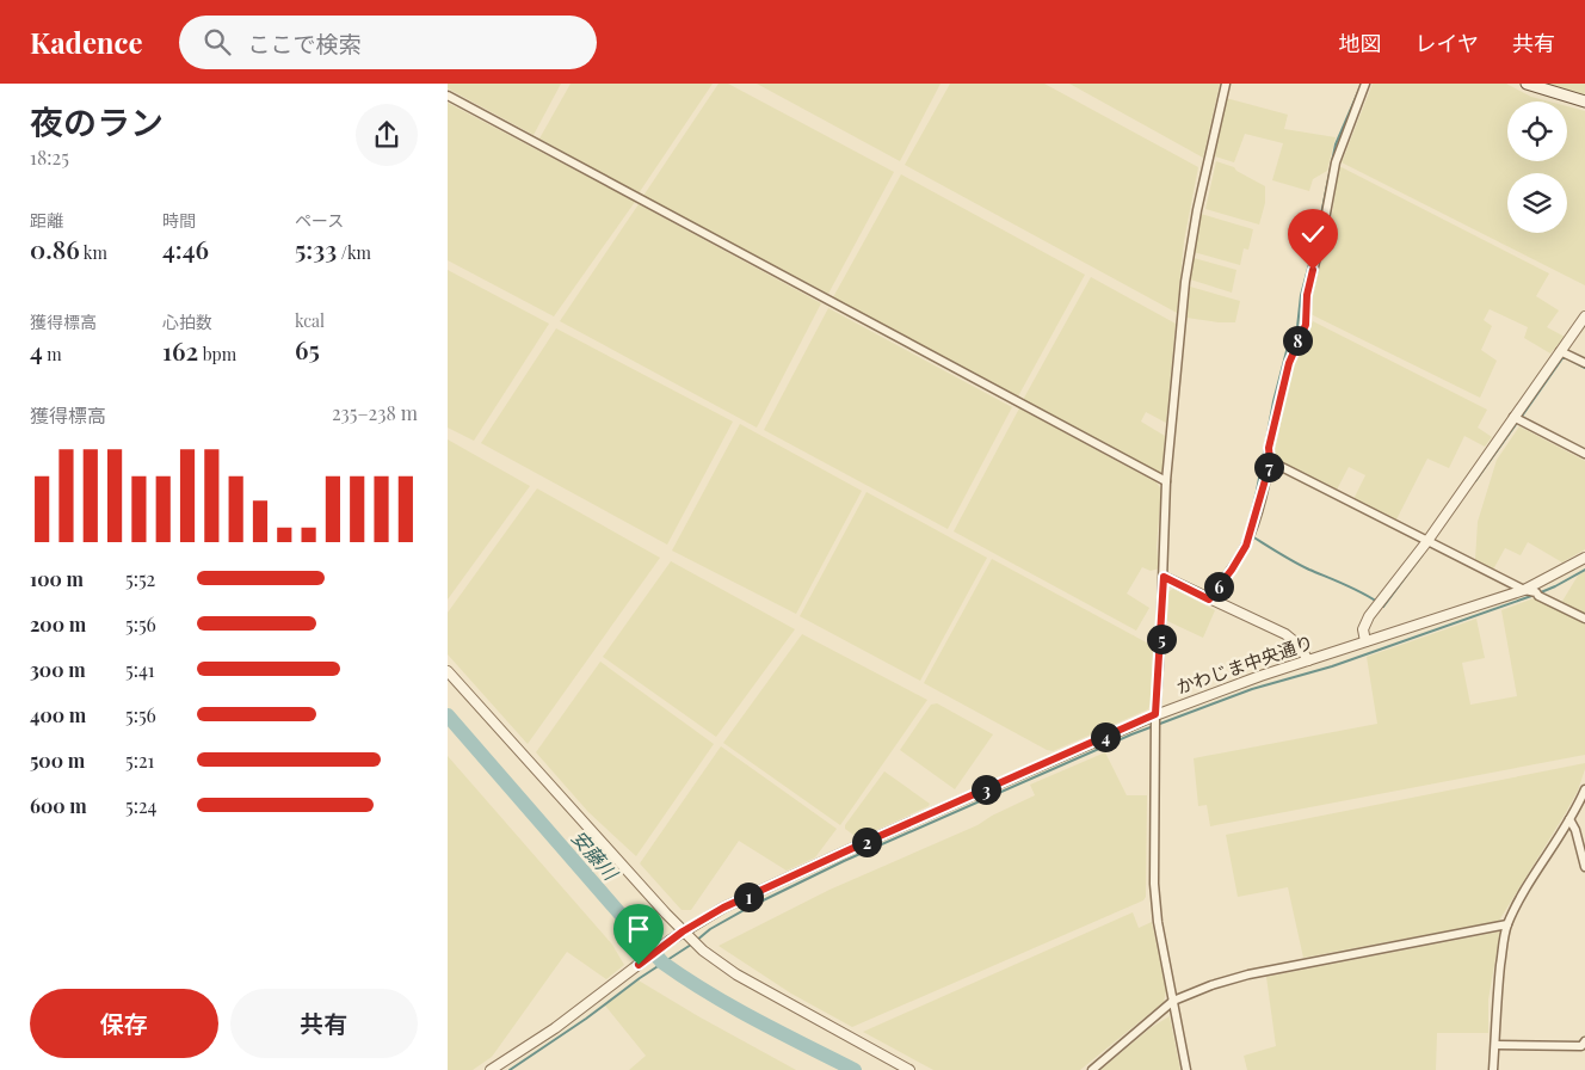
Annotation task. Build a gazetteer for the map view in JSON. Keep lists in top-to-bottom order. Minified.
{"streets":{"street":["かわじま中央通り"]},"water":["安藤川"],"page":{"header":"Kadence","search":"ここで検索","nav":["地図","レイヤ","共有"],"heading":["夜のラン","18:25"],"stats":[["距離","0.86 km"],["時間","4:46"],["ペース","5:33 /km"],["獲得標高","4 m"],["心拍数","162 bpm"],["kcal","65"]],"pins":["8","7","6","5","4","3","2","1"],"chart":["獲得標高","235–238 m"],"list":[{"name":"100 m","note":"5:52"},{"name":"200 m","note":"5:56"},{"name":"300 m","note":"5:41"},{"name":"400 m","note":"5:56"},{"name":"500 m","note":"5:21"},{"name":"600 m","note":"5:24"}],"buttons":["保存","共有"]}}
